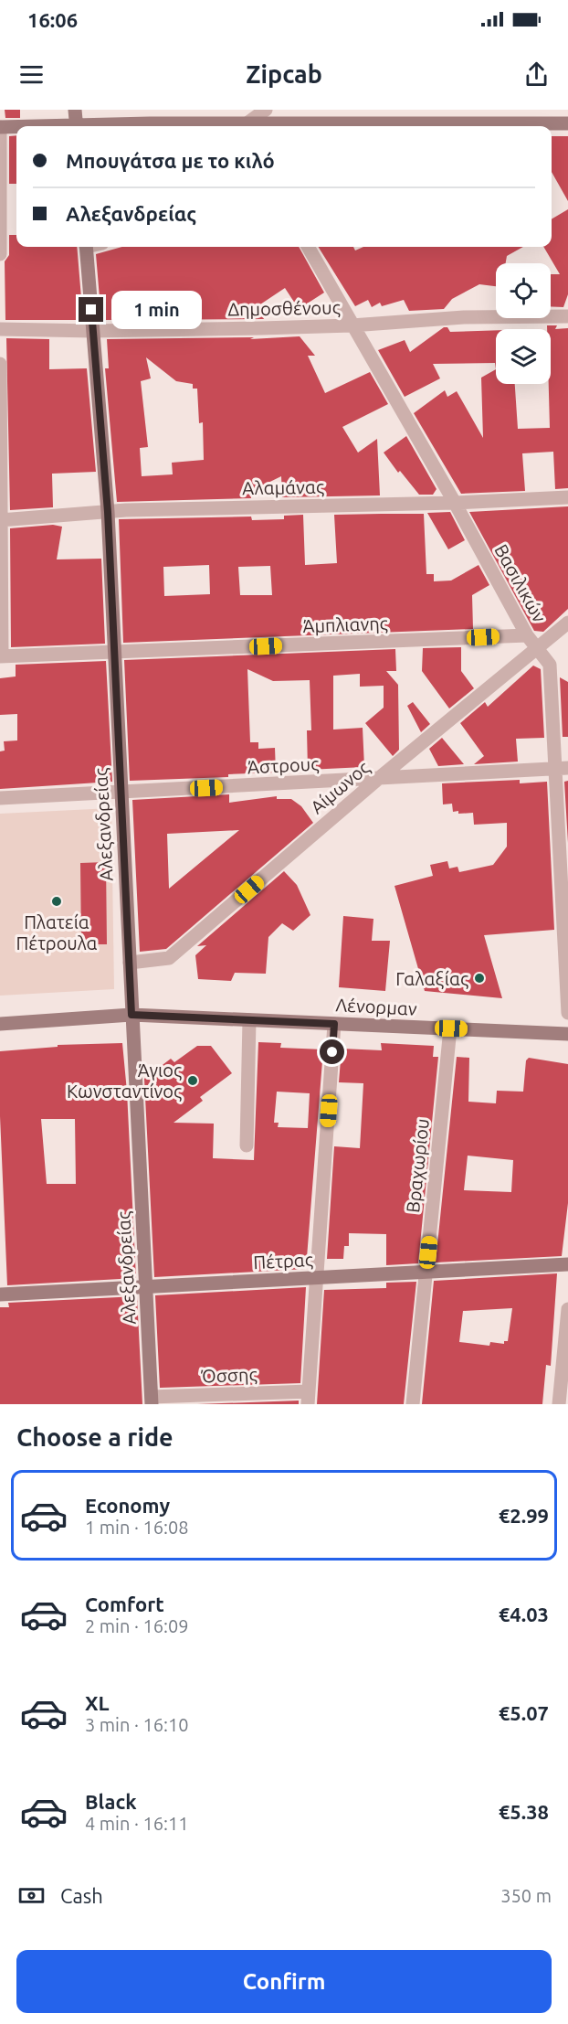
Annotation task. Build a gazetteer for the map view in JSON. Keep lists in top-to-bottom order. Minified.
{"streets":{"street":["Δημοσθένους","Αλαμάνας","Βασιλικών","Άμπλιανης","Άστρους","Αίμωνος","Αλεξανδρείας","Λένορμαν","Βραχωρίου","Πέτρας","Όσσης"]},"crossings":[["Δημοσθένους","Βασιλικών"],["Δημοσθένους","Αλεξανδρείας"],["Αλαμάνας","Βασιλικών"],["Αλαμάνας","Αλεξανδρείας"],["Βασιλικών","Άμπλιανης"],["Βασιλικών","Άστρους"],["Βασιλικών","Αίμωνος"],["Άμπλιανης","Αλεξανδρείας"],["Άστρους","Αίμωνος"],["Άστρους","Αλεξανδρείας"],["Αίμωνος","Αλεξανδρείας"],["Αλεξανδρείας","Λένορμαν"],["Αλεξανδρείας","Πέτρας"],["Αλεξανδρείας","Όσσης"],["Λένορμαν","Βραχωρίου"],["Βραχωρίου","Πέτρας"]],"places":["Πλατεία Πέτρουλα","Γαλαξίας","Άγιος Κωνσταντίνος"],"page":{"status":"16:06","header":"Zipcab","banner":["Μπουγάτσα με το κιλό","Αλεξανδρείας"],"bubble":"1 min","heading":"Choose a ride","list":[{"name":"Economy","note":"1 min · 16:08","value":"€2.99"},{"name":"Comfort","note":"2 min · 16:09","value":"€4.03"},{"name":"XL","note":"3 min · 16:10","value":"€5.07"},{"name":"Black","note":"4 min · 16:11","value":"€5.38"}],"pay":["Cash","350 m"],"buttons":"Confirm"}}
